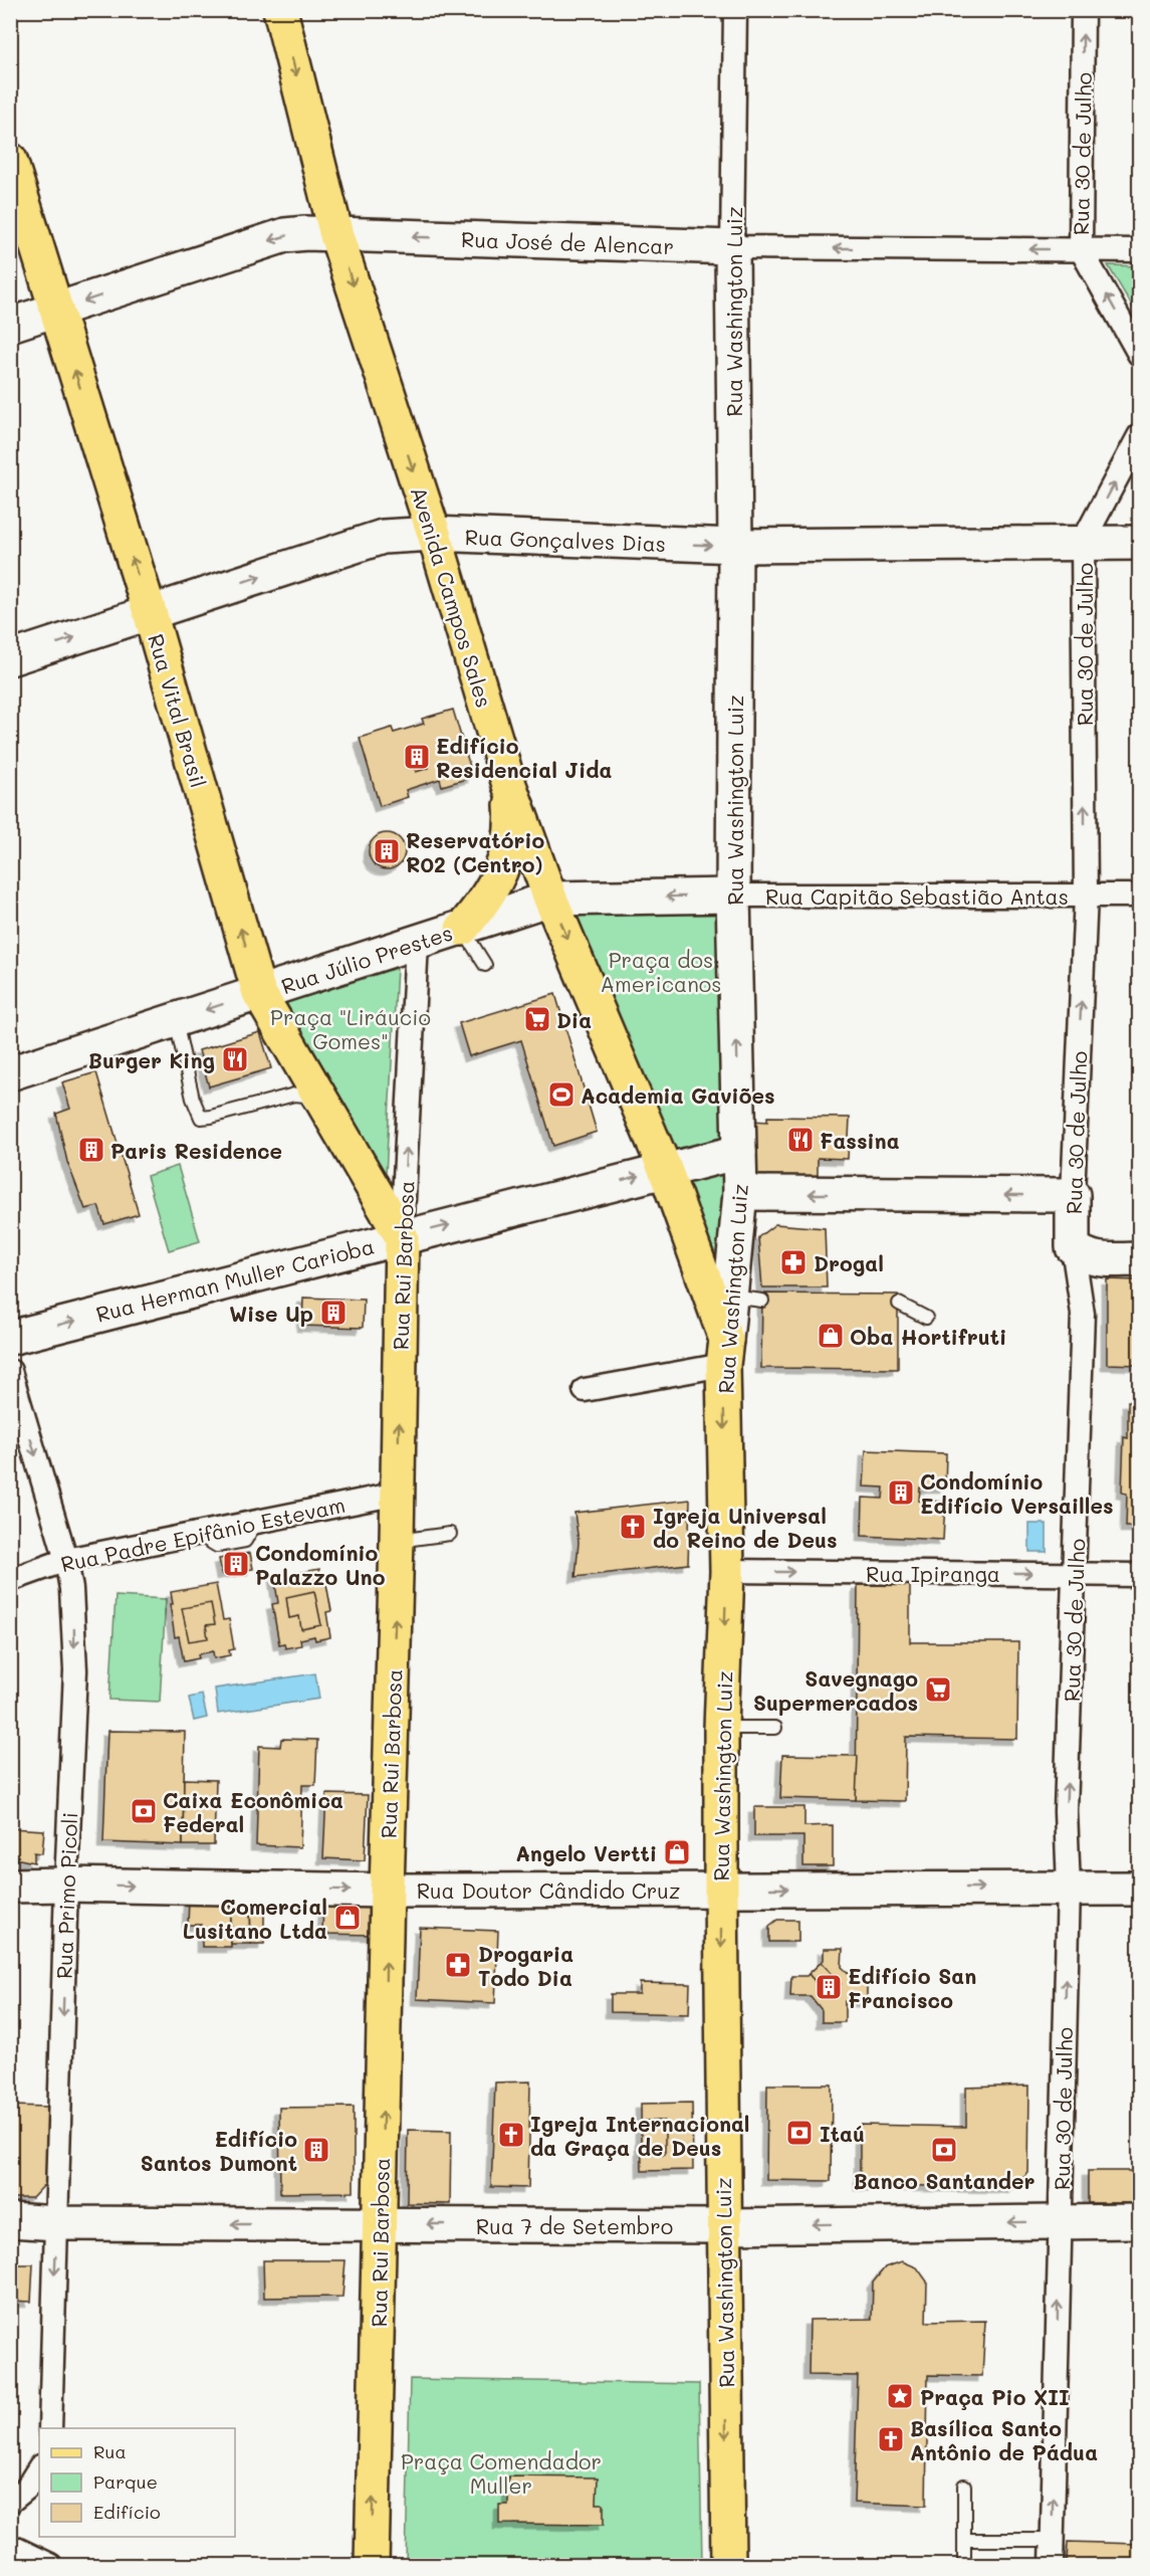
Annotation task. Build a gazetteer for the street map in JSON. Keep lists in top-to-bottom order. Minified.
{"streets":{"main road":["Rua 30 de Julho","Rua José de Alencar","Rua Washington Luiz","Rua Gonçalves Dias","Avenida Campos Sales","Rua Vital Brasil","Rua Capitão Sebastião Antas","Rua Júlio Prestes","Rua Rui Barbosa","Rua Herman Muller Carioba","Rua Doutor Cândido Cruz","Rua 7 de Setembro"],"street":["Rua Padre Epifânio Estevam","Rua Ipiranga","Rua Primo Picoli"]},"crossings":[["Rua 30 de Julho","Rua José de Alencar"],["Rua 30 de Julho","Rua Gonçalves Dias"],["Rua 30 de Julho","Rua Capitão Sebastião Antas"],["Rua 30 de Julho","Rua Ipiranga"],["Rua 30 de Julho","Rua Doutor Cândido Cruz"],["Rua 30 de Julho","Rua 7 de Setembro"],["Rua José de Alencar","Rua Washington Luiz"],["Rua José de Alencar","Avenida Campos Sales"],["Rua José de Alencar","Rua Vital Brasil"],["Rua Washington Luiz","Rua Gonçalves Dias"],["Rua Washington Luiz","Avenida Campos Sales"],["Rua Washington Luiz","Rua Capitão Sebastião Antas"],["Rua Washington Luiz","Rua Herman Muller Carioba"],["Rua Washington Luiz","Rua Ipiranga"],["Rua Washington Luiz","Rua Doutor Cândido Cruz"],["Rua Washington Luiz","Rua 7 de Setembro"],["Rua Gonçalves Dias","Avenida Campos Sales"],["Rua Gonçalves Dias","Rua Vital Brasil"],["Avenida Campos Sales","Rua Capitão Sebastião Antas"],["Avenida Campos Sales","Rua Júlio Prestes"],["Avenida Campos Sales","Rua Herman Muller Carioba"],["Rua Vital Brasil","Rua Júlio Prestes"],["Rua Vital Brasil","Rua Rui Barbosa"],["Rua Vital Brasil","Rua Herman Muller Carioba"],["Rua Capitão Sebastião Antas","Rua Júlio Prestes"],["Rua Júlio Prestes","Rua Rui Barbosa"],["Rua Rui Barbosa","Rua Herman Muller Carioba"],["Rua Rui Barbosa","Rua Padre Epifânio Estevam"],["Rua Rui Barbosa","Rua Doutor Cândido Cruz"],["Rua Rui Barbosa","Rua 7 de Setembro"],["Rua Padre Epifânio Estevam","Rua Primo Picoli"],["Rua Doutor Cândido Cruz","Rua Primo Picoli"],["Rua Primo Picoli","Rua 7 de Setembro"]],"one_way":["Rua 30 de Julho","Rua José de Alencar","Rua Gonçalves Dias","Avenida Campos Sales","Rua Vital Brasil","Rua Rui Barbosa","Rua Herman Muller Carioba","Rua Ipiranga","Rua Doutor Cândido Cruz","Rua Primo Picoli","Rua 7 de Setembro"],"parks":["Praça dos Americanos","Praça \"Liráucio Gomes\"","Praça Comendador Muller"],"places":{"building":["Edifício Residencial Jida","Reservatório R02 (Centro)","Paris Residence","Wise Up","Condomínio Edifício Versailles","Condomínio Palazzo Uno","Edifício San Francisco","Edifício Santos Dumont"],"supermarket":["Dia","Savegnago Supermercados"],"restaurant":["Burger King","Fassina"],"sports":["Academia Gaviões"],"pharmacy":["Drogal","Drogaria Todo Dia"],"shop":["Oba Hortifruti","Angelo Vertti","Comercial Lusitano Ltda"],"church":["Igreja Universal do Reino de Deus","Igreja Internacional da Graça de Deus","Basílica Santo Antônio de Pádua"],"bank":["Caixa Econômica Federal","Itaú","Banco Santander"],"place":["Praça Pio XII"]},"legend":["Rua","Parque","Edifício"]}
